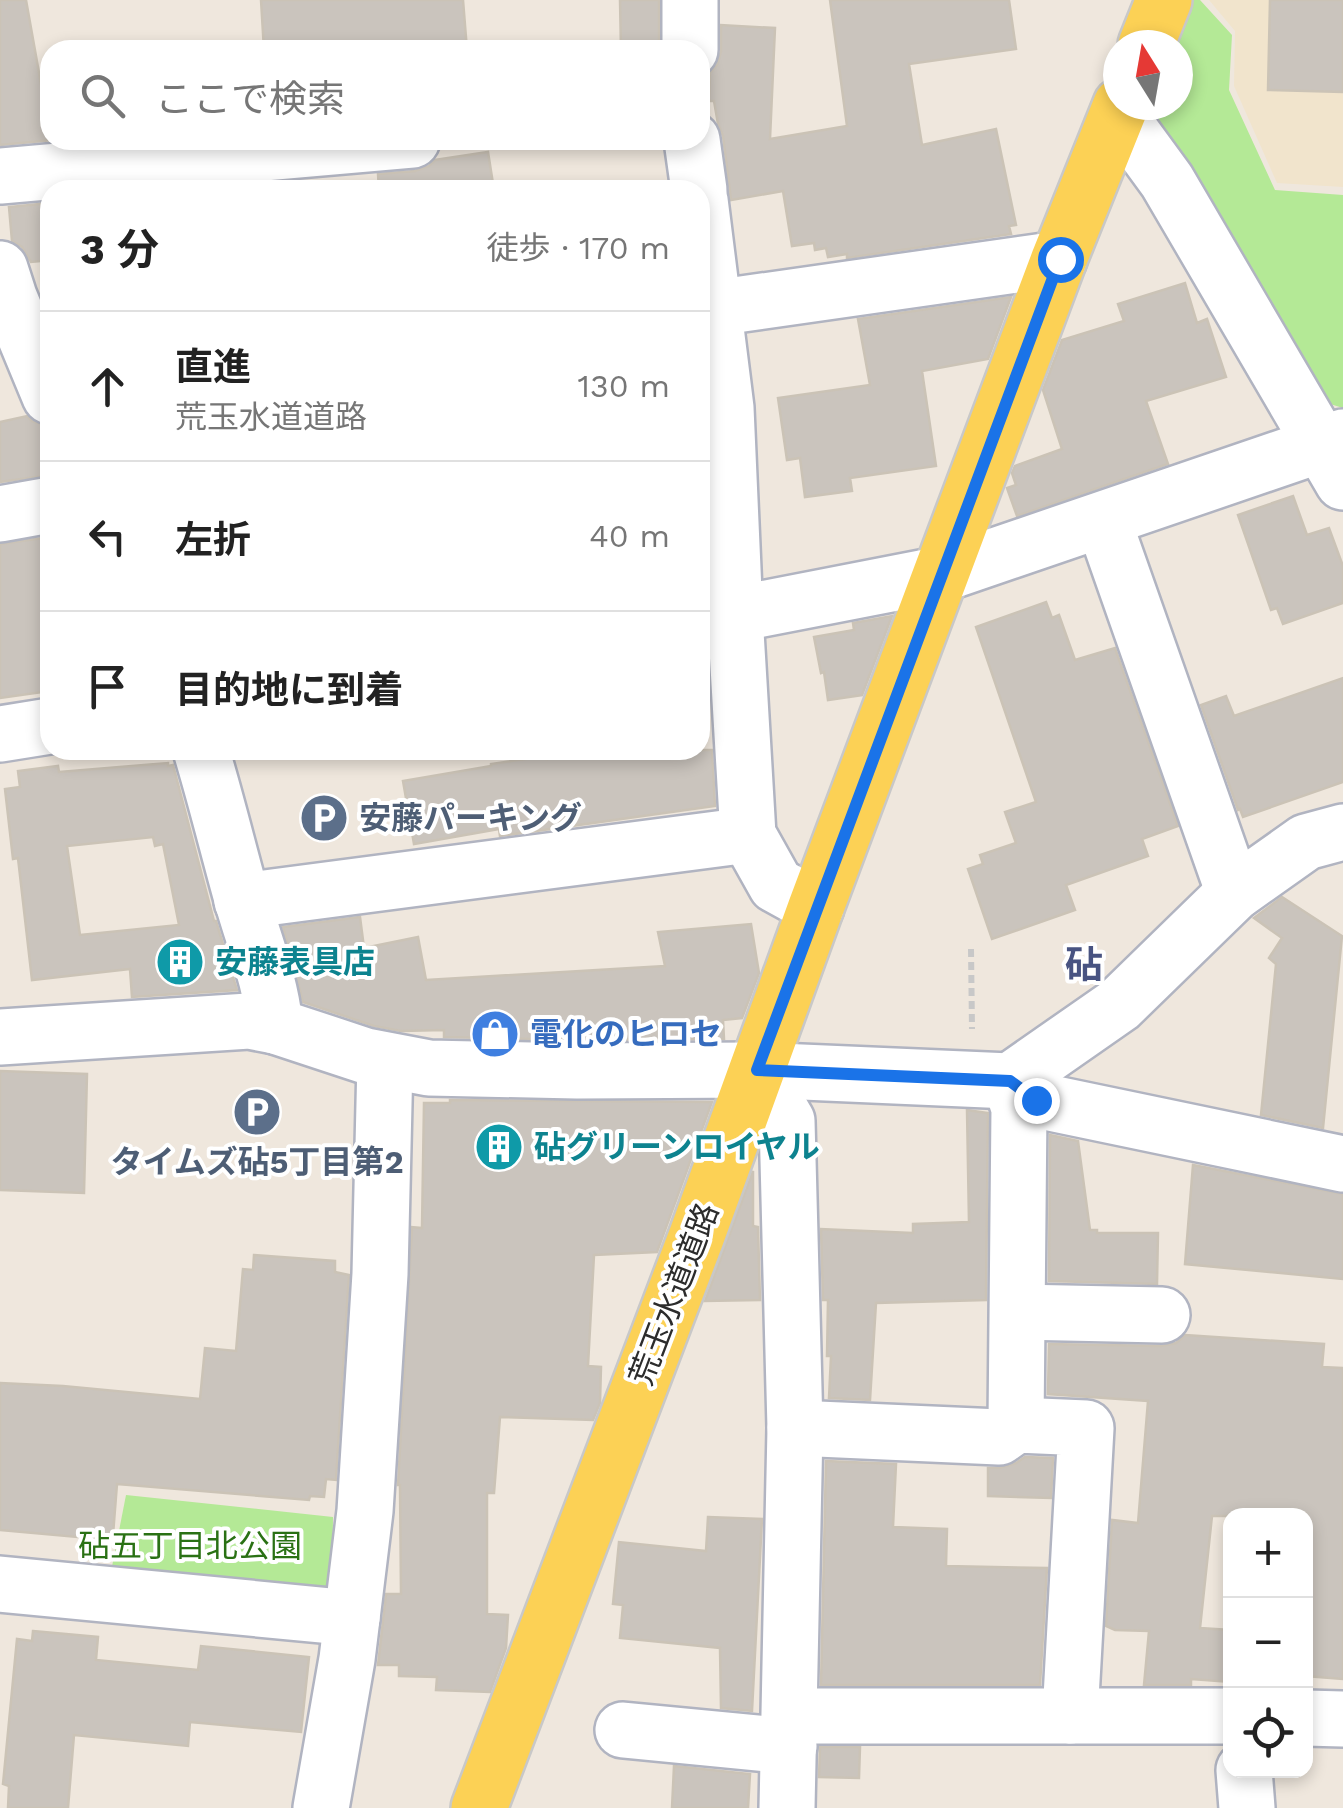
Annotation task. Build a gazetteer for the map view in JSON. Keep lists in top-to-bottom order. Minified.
{"streets":{"main road":["荒玉水道道路"]},"districts":["砧"],"parks":["砧五丁目北公園"],"places":{"parking":["安藤パーキング","タイムズ砧5丁目第2"],"building":["安藤表具店","砧グリーンロイヤル"],"shop":["電化のヒロセ"]},"north":"top","page":{"search":"ここで検索","heading":["3 分","徒歩 · 170 m"],"list":[["直進","荒玉水道道路","130 m"],["左折","40 m"],"目的地に到着"],"map_buttons":["+","−"]}}
